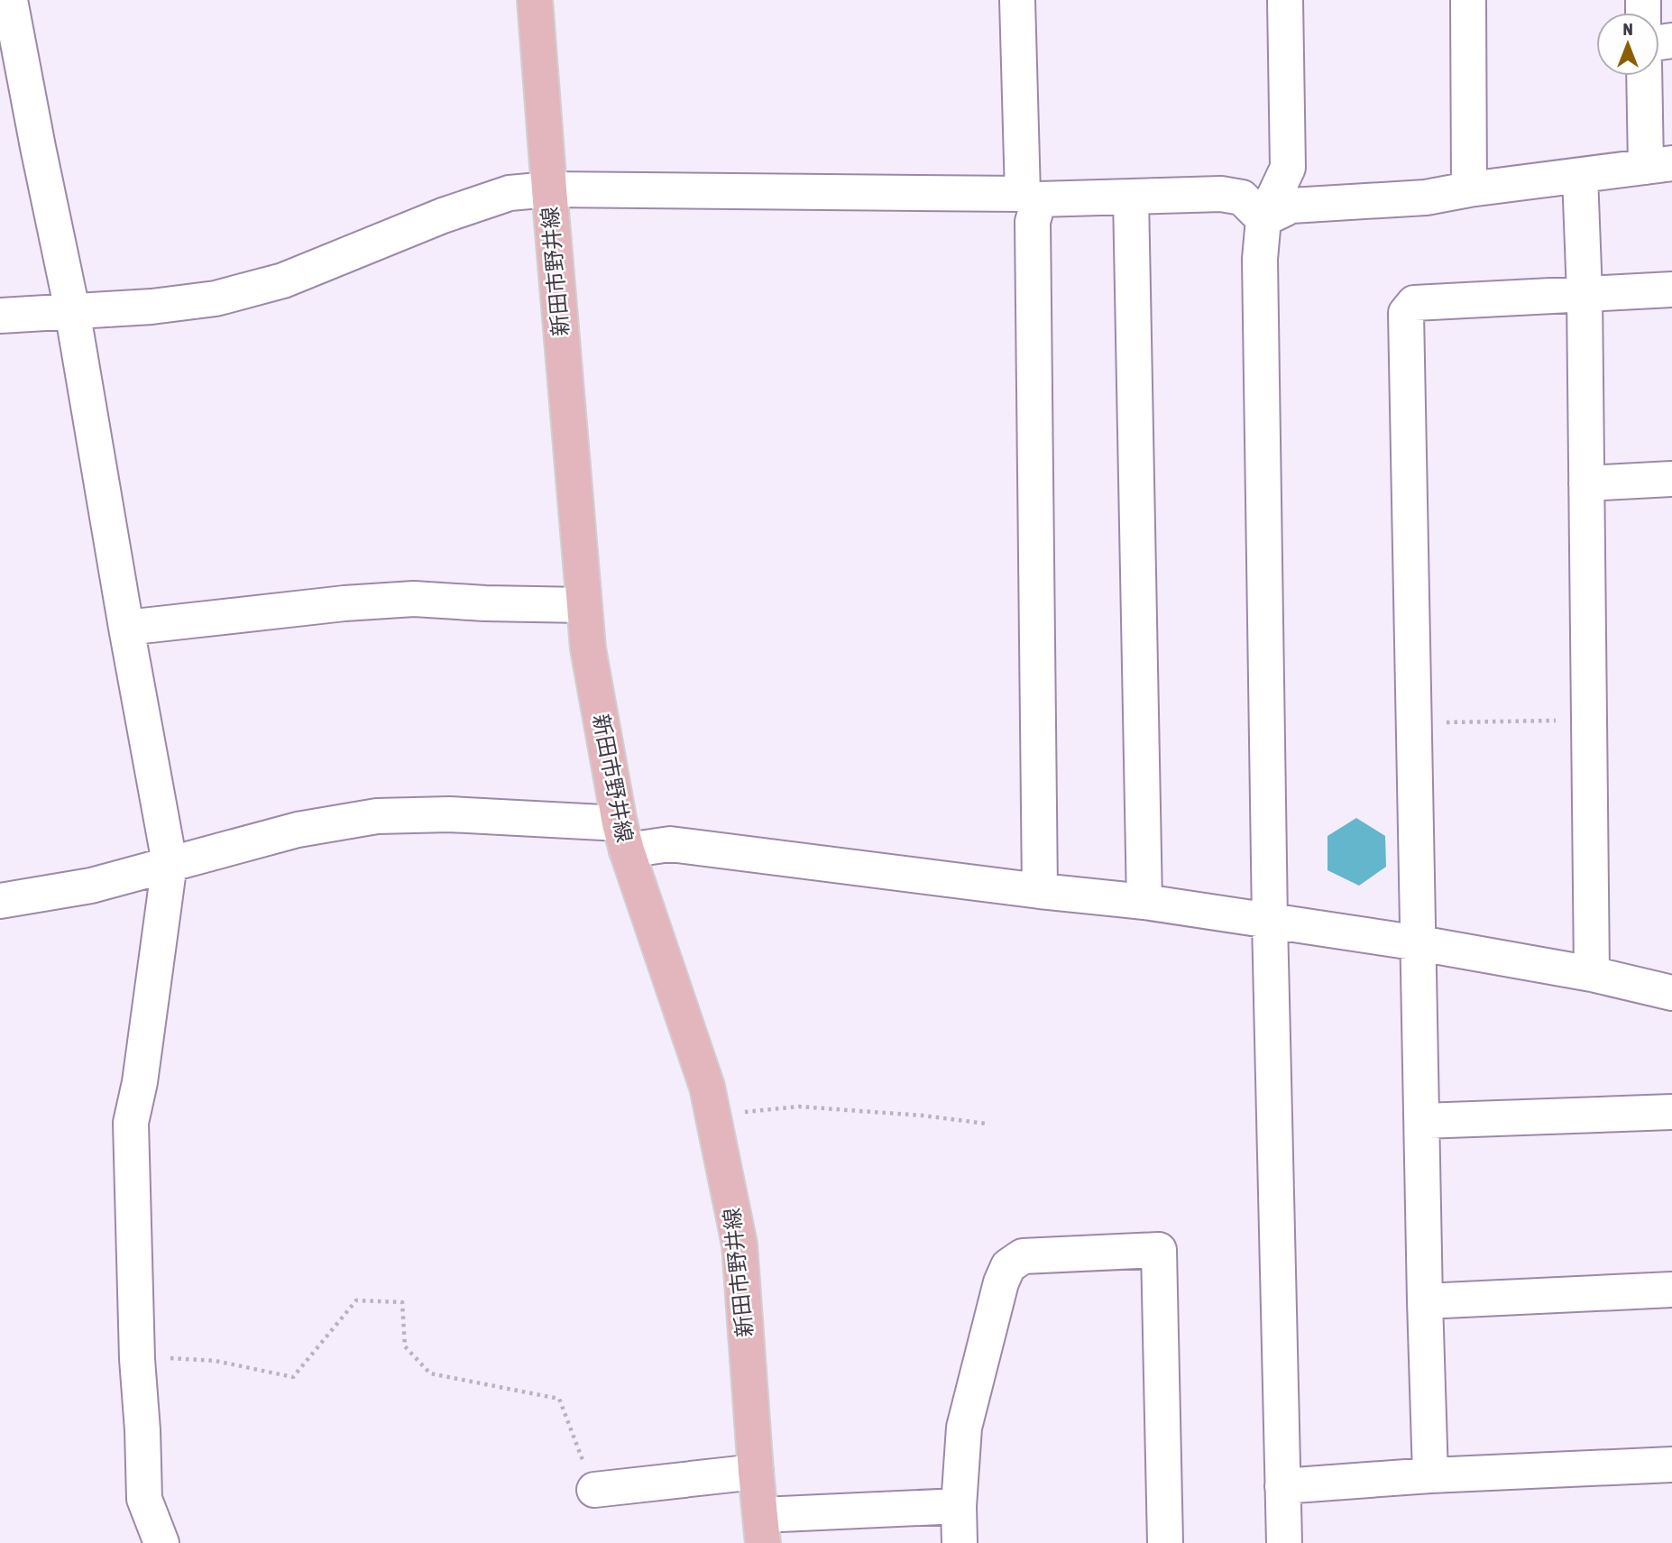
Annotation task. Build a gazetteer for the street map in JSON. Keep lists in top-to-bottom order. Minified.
{"streets":{"main road":["新田市野井線"]},"north":"top"}
